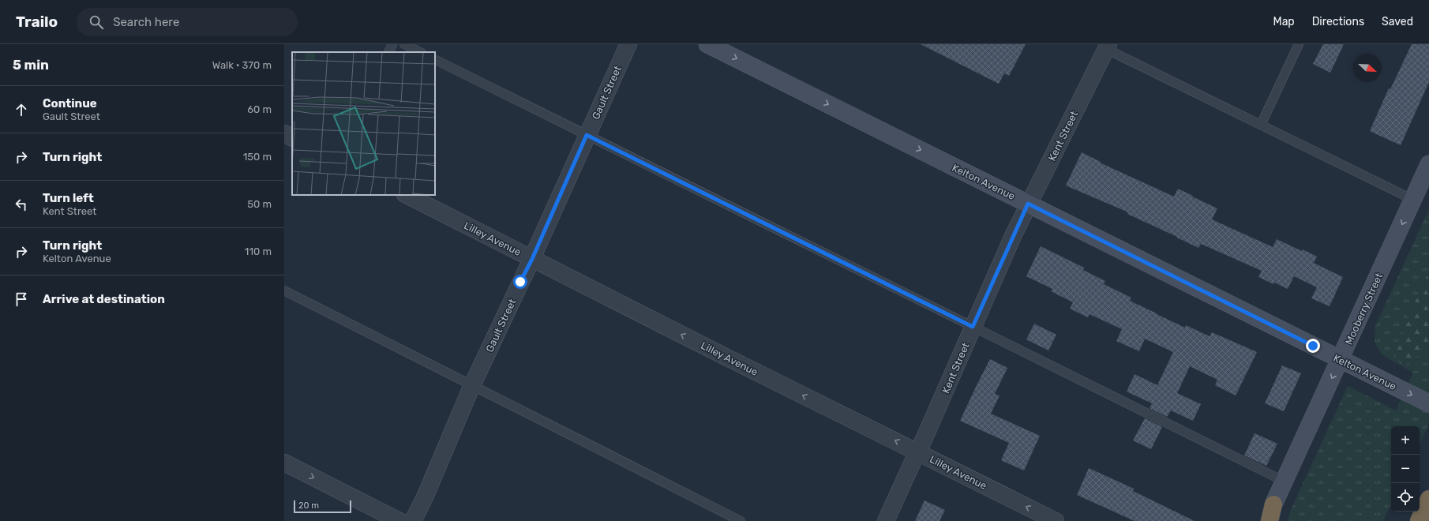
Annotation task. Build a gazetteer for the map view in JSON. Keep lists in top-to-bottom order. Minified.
{"streets":{"main road":["Kelton Avenue","Mooberry Street"],"street":["Gault Street","Kent Street","Lilley Avenue"]},"crossings":[["Gault Street","Lilley Avenue"],["Kent Street","Kelton Avenue"],["Kent Street","Lilley Avenue"],["Kelton Avenue","Mooberry Street"]],"one_way":["Kelton Avenue","Lilley Avenue","Mooberry Street"],"scale_bar":"20 m","north":"bottom right","page":{"header":"Trailo","search":"Search here","nav":["Map","Directions","Saved"],"heading":["5 min","Walk · 370 m"],"list":[["Continue","Gault Street","60 m"],["Turn right","150 m"],["Turn left","Kent Street","50 m"],["Turn right","Kelton Avenue","110 m"],"Arrive at destination"],"map_buttons":["+","−"],"scale":"20 m"}}
